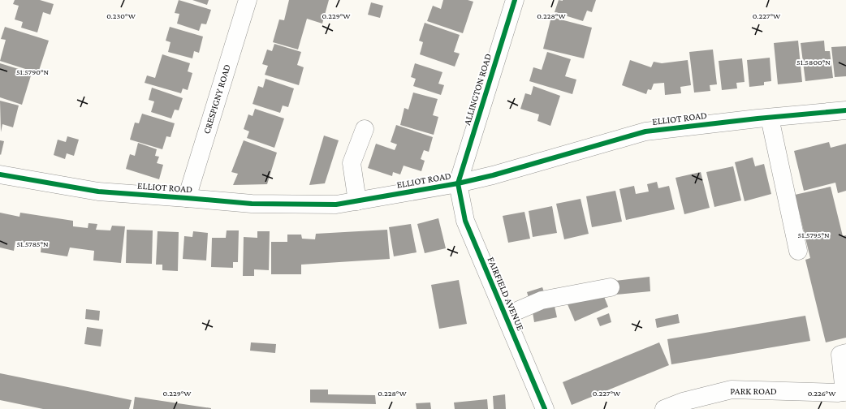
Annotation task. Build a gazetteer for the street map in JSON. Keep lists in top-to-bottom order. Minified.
{"streets":{"street":["ALLINGTON ROAD","CRESPIGNY ROAD","ELLIOT ROAD","FAIRFIELD AVENUE","PARK ROAD"]},"crossings":[["ALLINGTON ROAD","ELLIOT ROAD"],["ALLINGTON ROAD","FAIRFIELD AVENUE"],["CRESPIGNY ROAD","ELLIOT ROAD"],["ELLIOT ROAD","FAIRFIELD AVENUE"]],"coordinates":["0.230°W","0.229°W","0.228°W","0.227°W","51.5800°N","51.5790°N","51.5795°N","51.5785°N","0.226°W"]}
